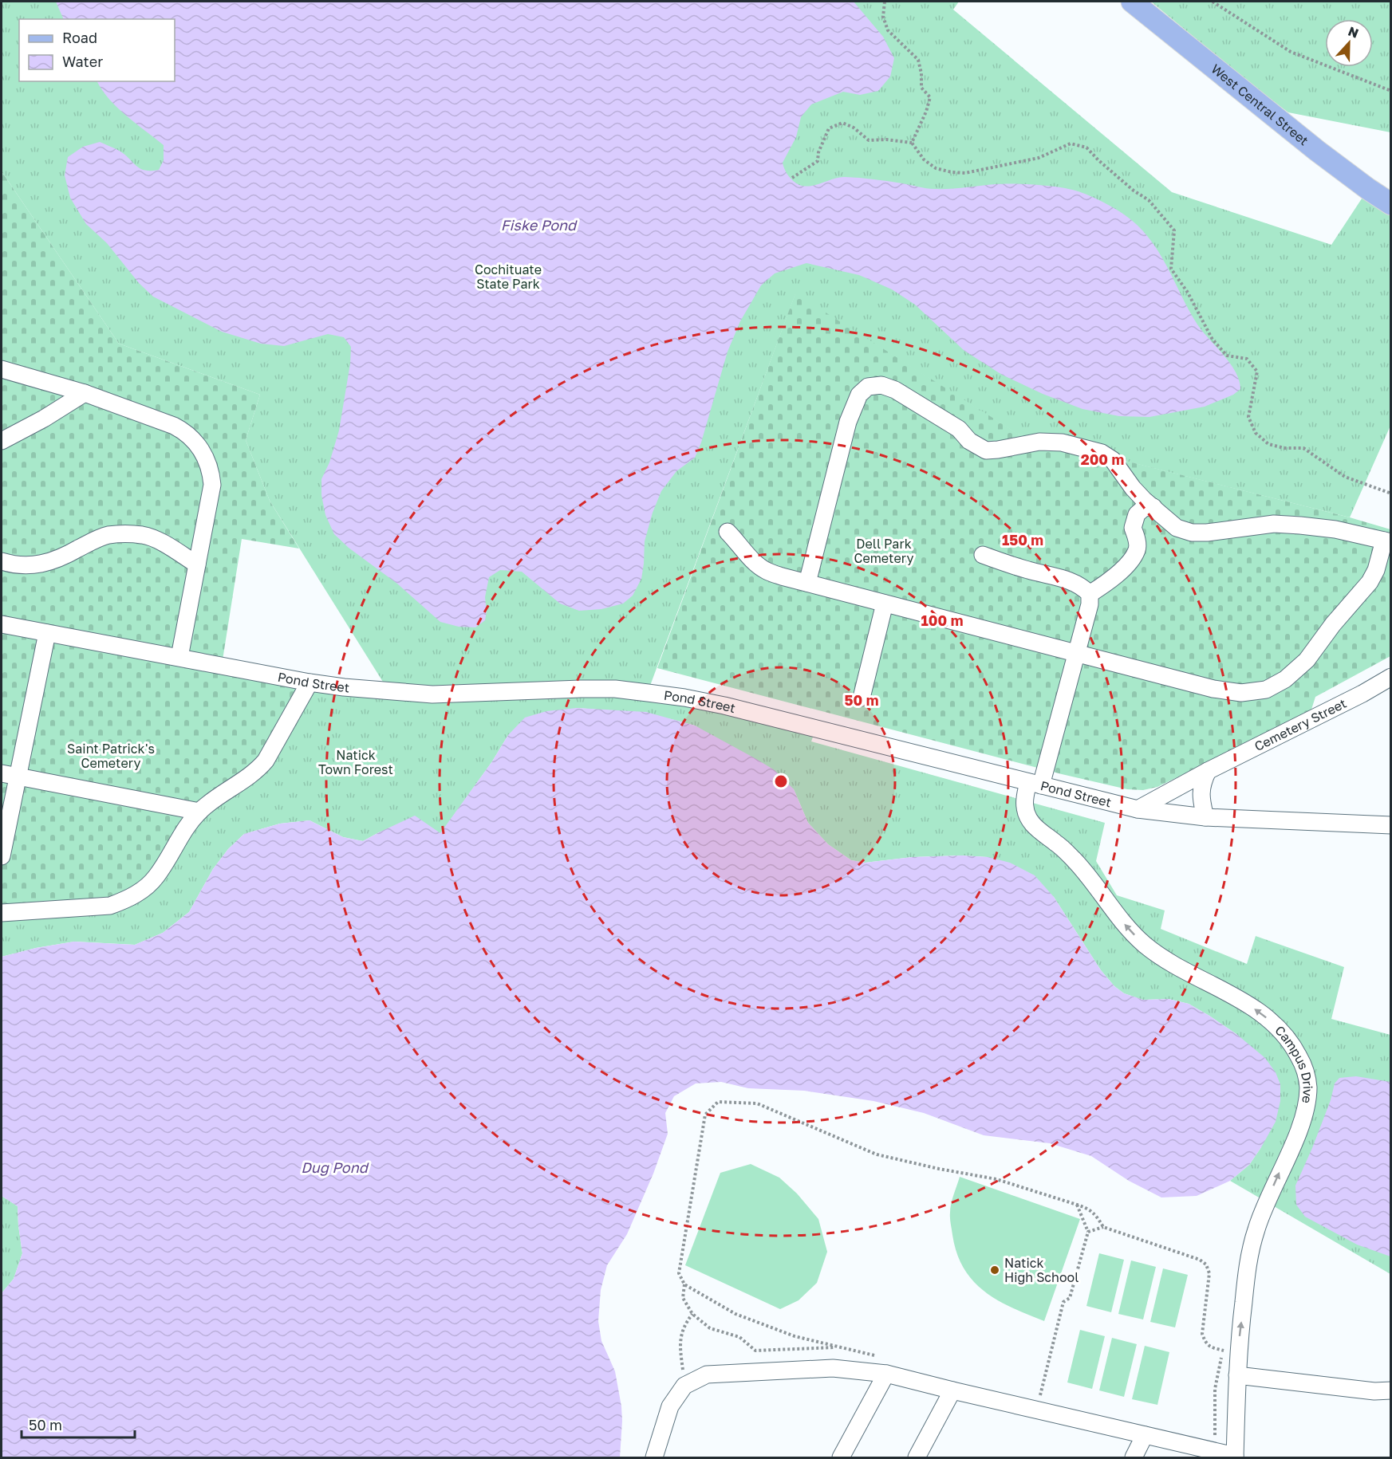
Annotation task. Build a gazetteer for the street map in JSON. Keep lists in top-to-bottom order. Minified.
{"streets":{"main road":["West Central Street"],"street":["Pond Street","Cemetery Street","Campus Drive"]},"crossings":[["Pond Street","Cemetery Street"],["Pond Street","Campus Drive"]],"one_way":["Campus Drive"],"water":["Fiske Pond","Dug Pond"],"parks":["Cochituate State Park","Dell Park Cemetery","Saint Patrick's Cemetery","Natick Town Forest"],"places":["Natick High School"],"legend":["Road","Water"],"scale_bar":"50 m","north":"top","rings":["200 m","150 m","100 m","50 m"]}
